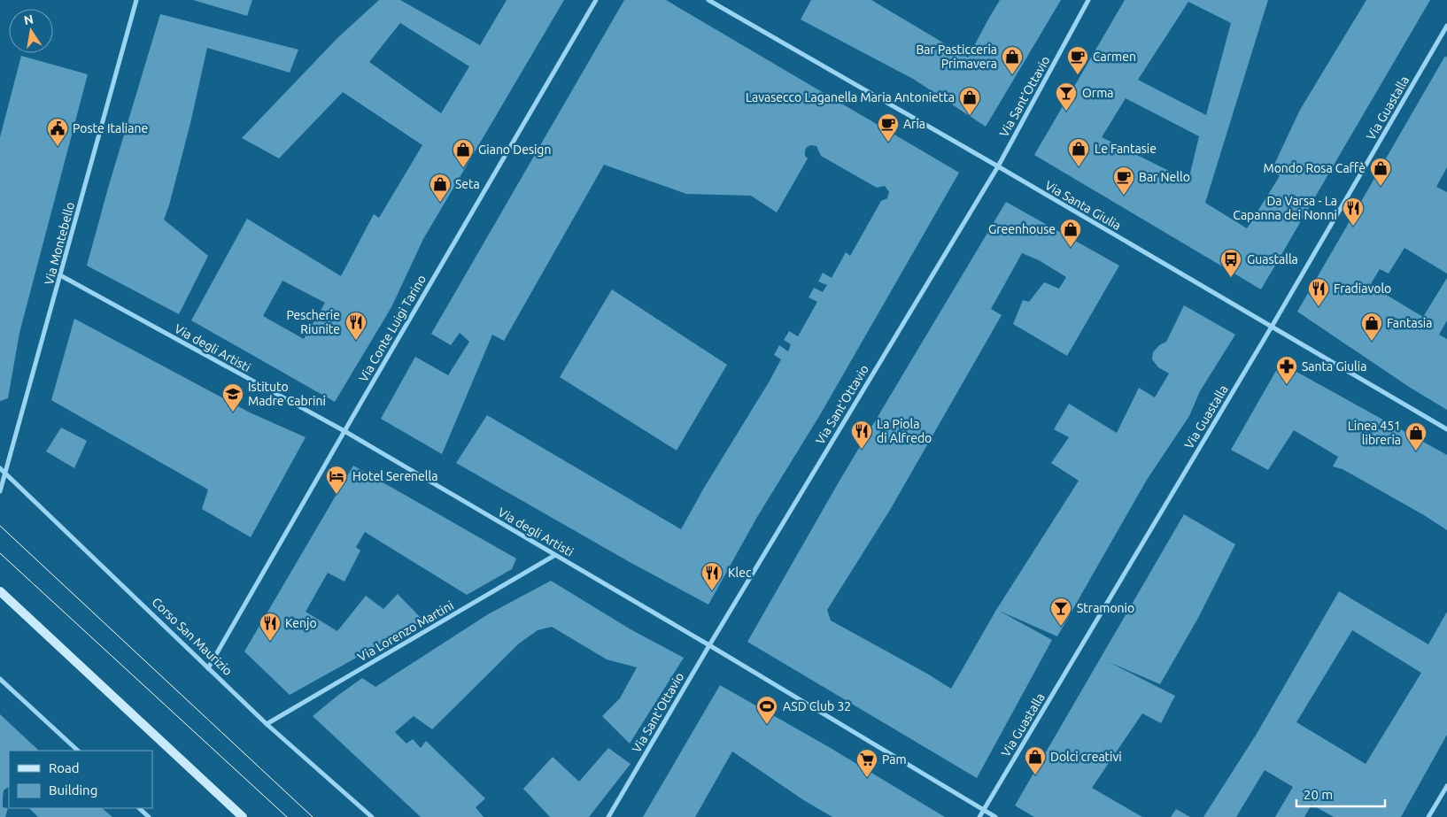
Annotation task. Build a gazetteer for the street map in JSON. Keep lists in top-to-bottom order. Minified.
{"streets":{"street":["Via Sant'Ottavio","Via Guastalla","Via Santa Giulia","Via Montebello","Via Conte Luigi Tarino","Via degli Artisti","Via Lorenzo Martini","Corso San Maurizio"]},"crossings":[["Via Sant'Ottavio","Via Santa Giulia"],["Via Sant'Ottavio","Via degli Artisti"],["Via Guastalla","Via Santa Giulia"],["Via Guastalla","Via degli Artisti"],["Via Montebello","Via degli Artisti"],["Via Montebello","Corso San Maurizio"],["Via Conte Luigi Tarino","Via degli Artisti"],["Via Conte Luigi Tarino","Corso San Maurizio"],["Via degli Artisti","Via Lorenzo Martini"],["Via Lorenzo Martini","Corso San Maurizio"]],"places":{"shop":["Bar Pasticceria Primavera","Lavasecco Laganella Maria Antonietta","Le Fantasie","Giano Design","Mondo Rosa Caffè","Seta","Greenhouse","Fantasia","Linea 451 libreria","Dolci creativi"],"cafe":["Carmen","Aria","Bar Nello"],"bar":["Orma","Stramonio"],"public building":["Poste Italiane"],"restaurant":["Da Varsa - La Capanna dei Nonni","Fradiavolo","Pescherie Riunite","La Piola di Alfredo","Klec","Kenjo"],"bus stop":["Guastalla"],"pharmacy":["Santa Giulia"],"school or university":["Istituto Madre Cabrini"],"hotel":["Hotel Serenella"],"sports":["ASD Club 32"],"supermarket":["Pam"]},"legend":["Road","Building"],"scale_bar":"20 m","north":"top"}
